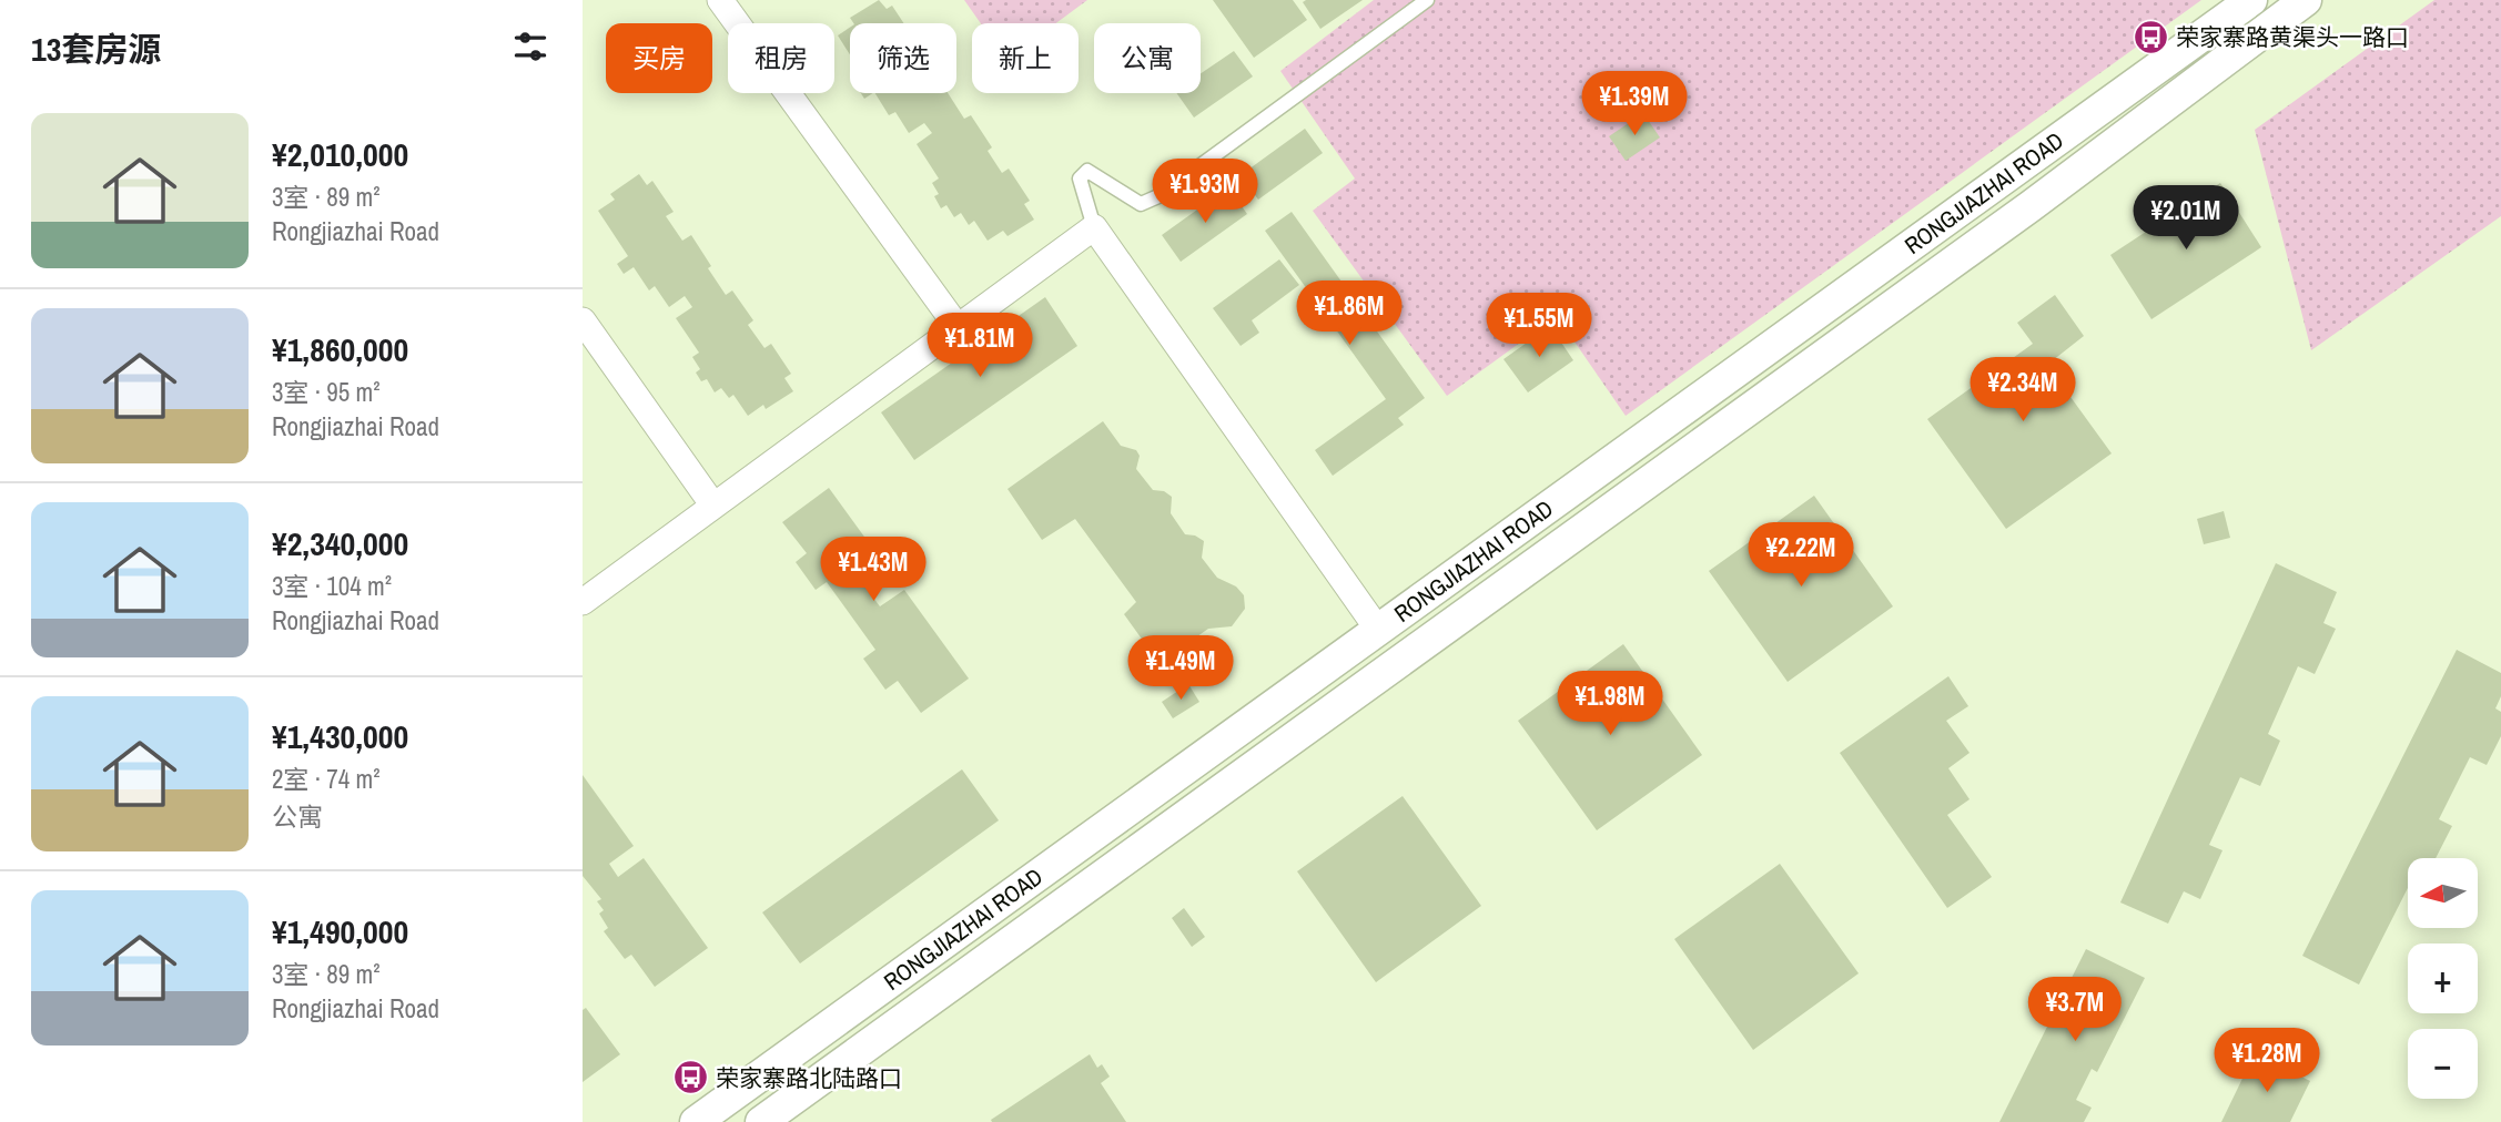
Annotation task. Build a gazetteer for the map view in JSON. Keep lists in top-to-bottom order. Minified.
{"streets":{"street":["RONGJIAZHAI ROAD"]},"places":{"bus stop":["荣家寨路黄渠头一路口","荣家寨路北陆路口"]},"north":"left","page":{"heading":"13套房源","chip":["买房","租房","筛选","新上","公寓"],"price":["¥1.39M","¥1.93M","¥2.01M","¥1.86M","¥1.55M","¥1.81M","¥2.34M","¥2.22M","¥1.43M","¥1.49M","¥1.98M","¥3.7M","¥1.28M"],"list":[{"name":"¥2,010,000","note":"3室 · 89 m² · Rongjiazhai Road"},{"name":"¥1,860,000","note":"3室 · 95 m² · Rongjiazhai Road"},{"name":"¥2,340,000","note":"3室 · 104 m² · Rongjiazhai Road"},{"name":"¥1,430,000","note":"2室 · 74 m² · 公寓"},{"name":"¥1,490,000","note":"3室 · 89 m² · Rongjiazhai Road"}],"map_buttons":["+","−"]}}
